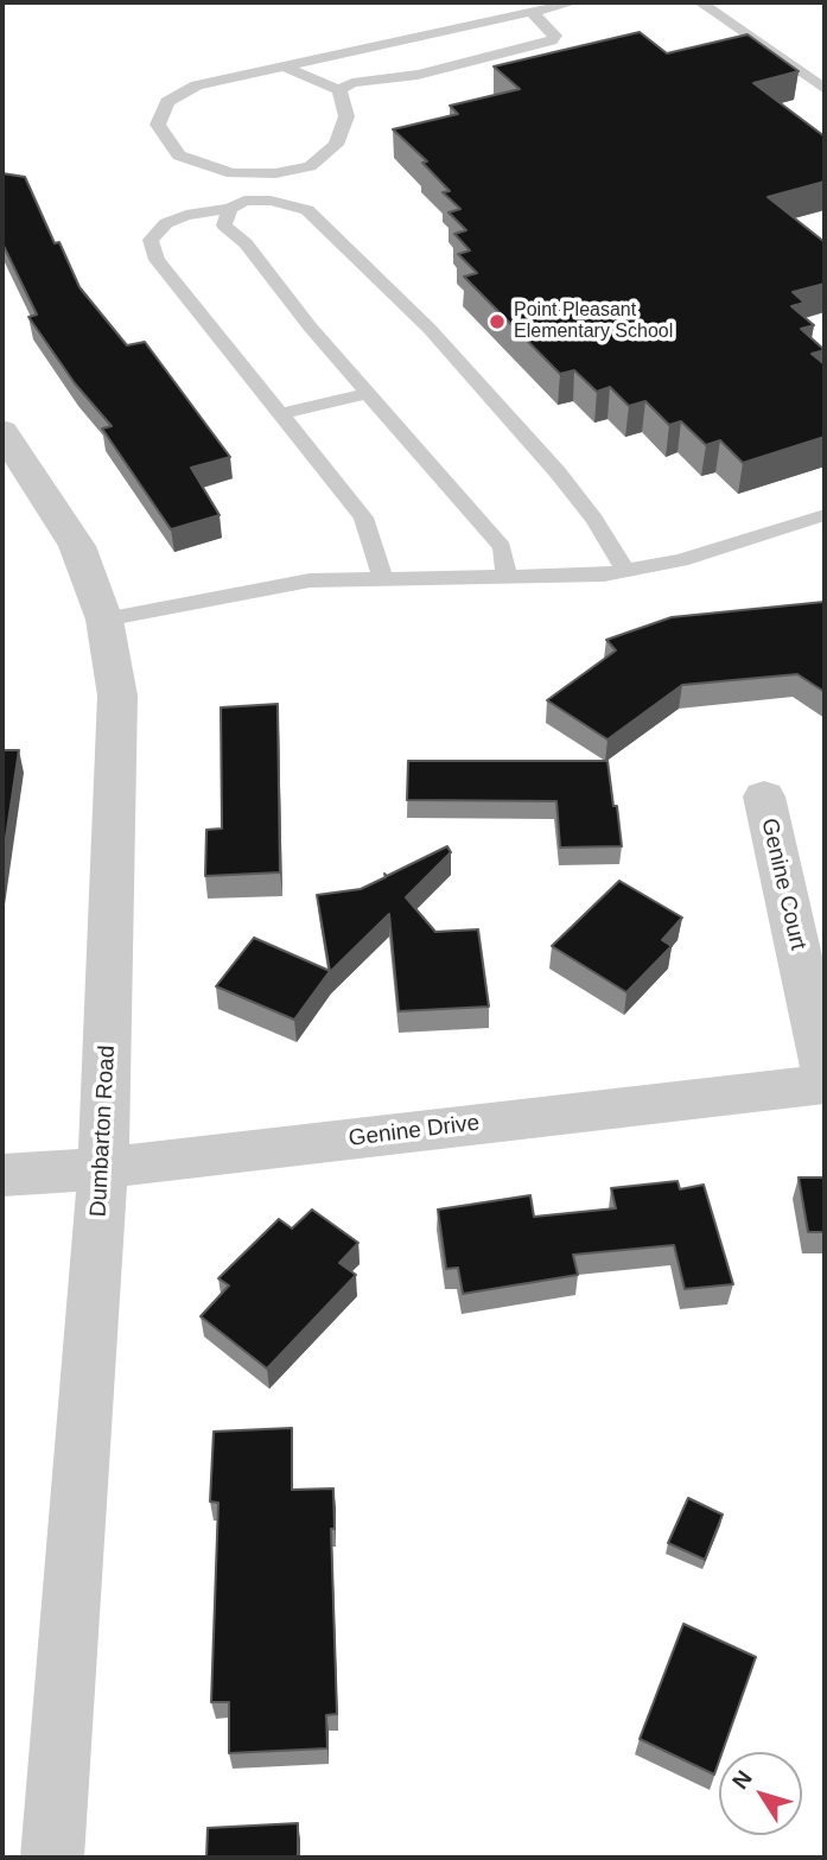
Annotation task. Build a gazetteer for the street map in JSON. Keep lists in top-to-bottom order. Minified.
{"streets":{"street":["Genine Court","Dumbarton Road","Genine Drive"]},"crossings":[["Dumbarton Road","Genine Drive"]],"places":["Point Pleasant Elementary School"],"north":"top left"}
